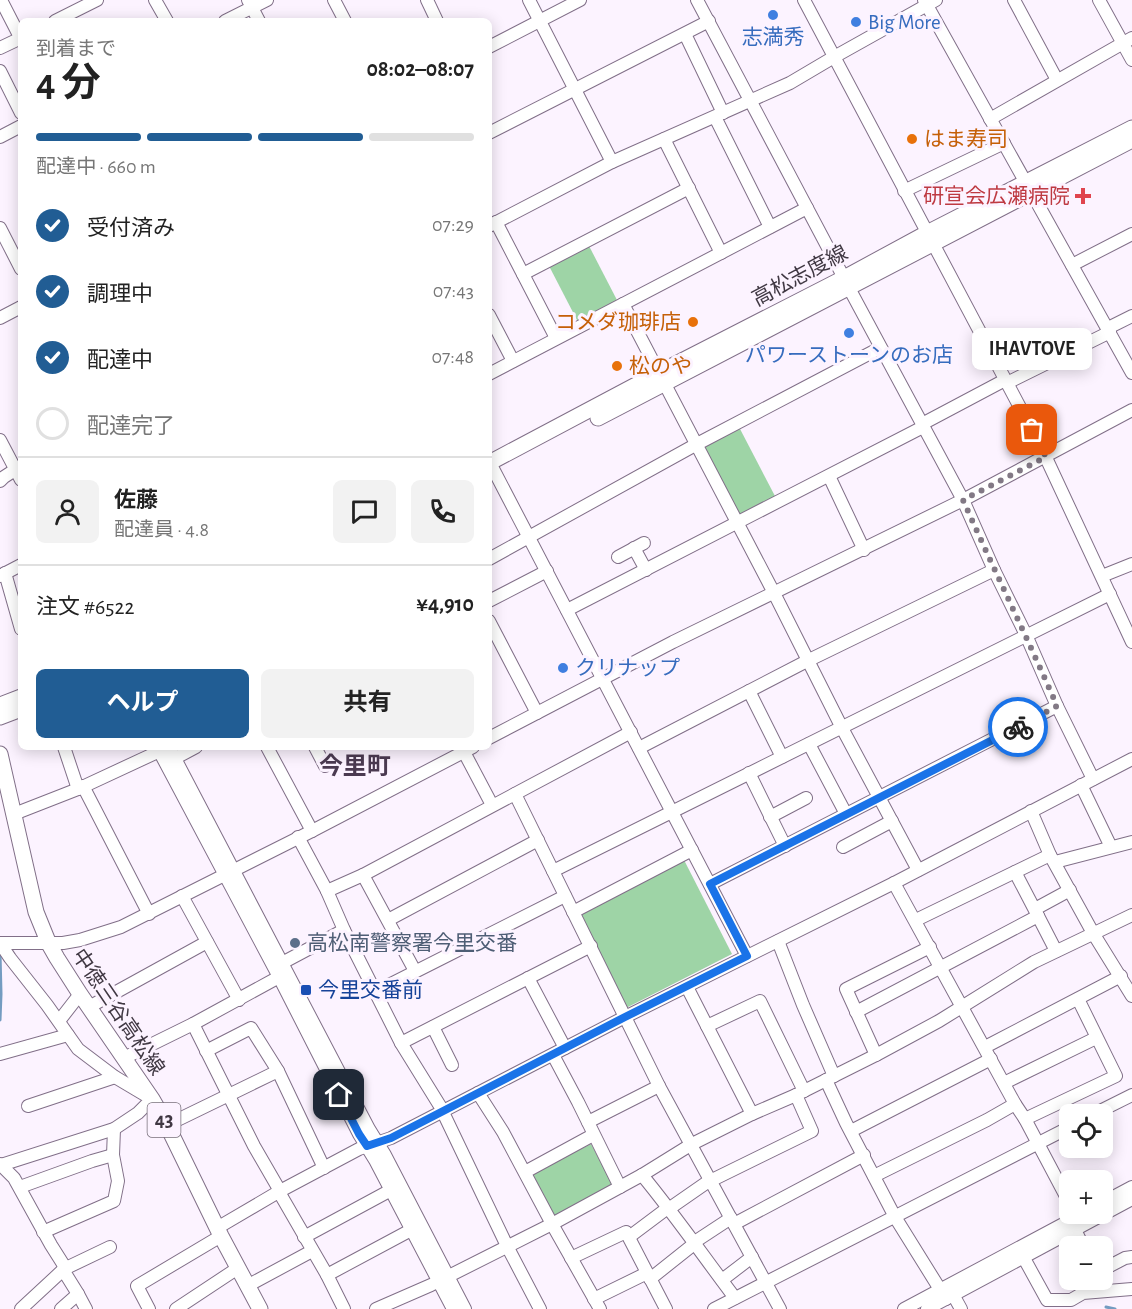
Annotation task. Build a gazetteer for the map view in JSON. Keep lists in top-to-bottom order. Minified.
{"streets":{"main road":["高松志度線","中徳三谷高松線","43"]},"districts":["今里町"],"places":{"other":["志満秀","Big More","はま寿司","コメダ珈琲店","パワーストーンのお店","松のや","IHAVTOVE","クリナップ","高松南警察署今里交番"],"health":["研宣会広瀬病院"],"transit":["今里交番前"]},"page":{"heading":["4 分","到着まで","08:02–08:07"],"panel":["佐藤","配達員 · 4.8","注文 #6522","¥4,910"],"bar":"配達中 · 660 m","list":[["受付済み","07:29"],["調理中","07:43"],["配達中","07:48"],"配達完了"],"bubble":"IHAVTOVE","buttons":["ヘルプ","共有"],"map_buttons":["+","−"]}}
